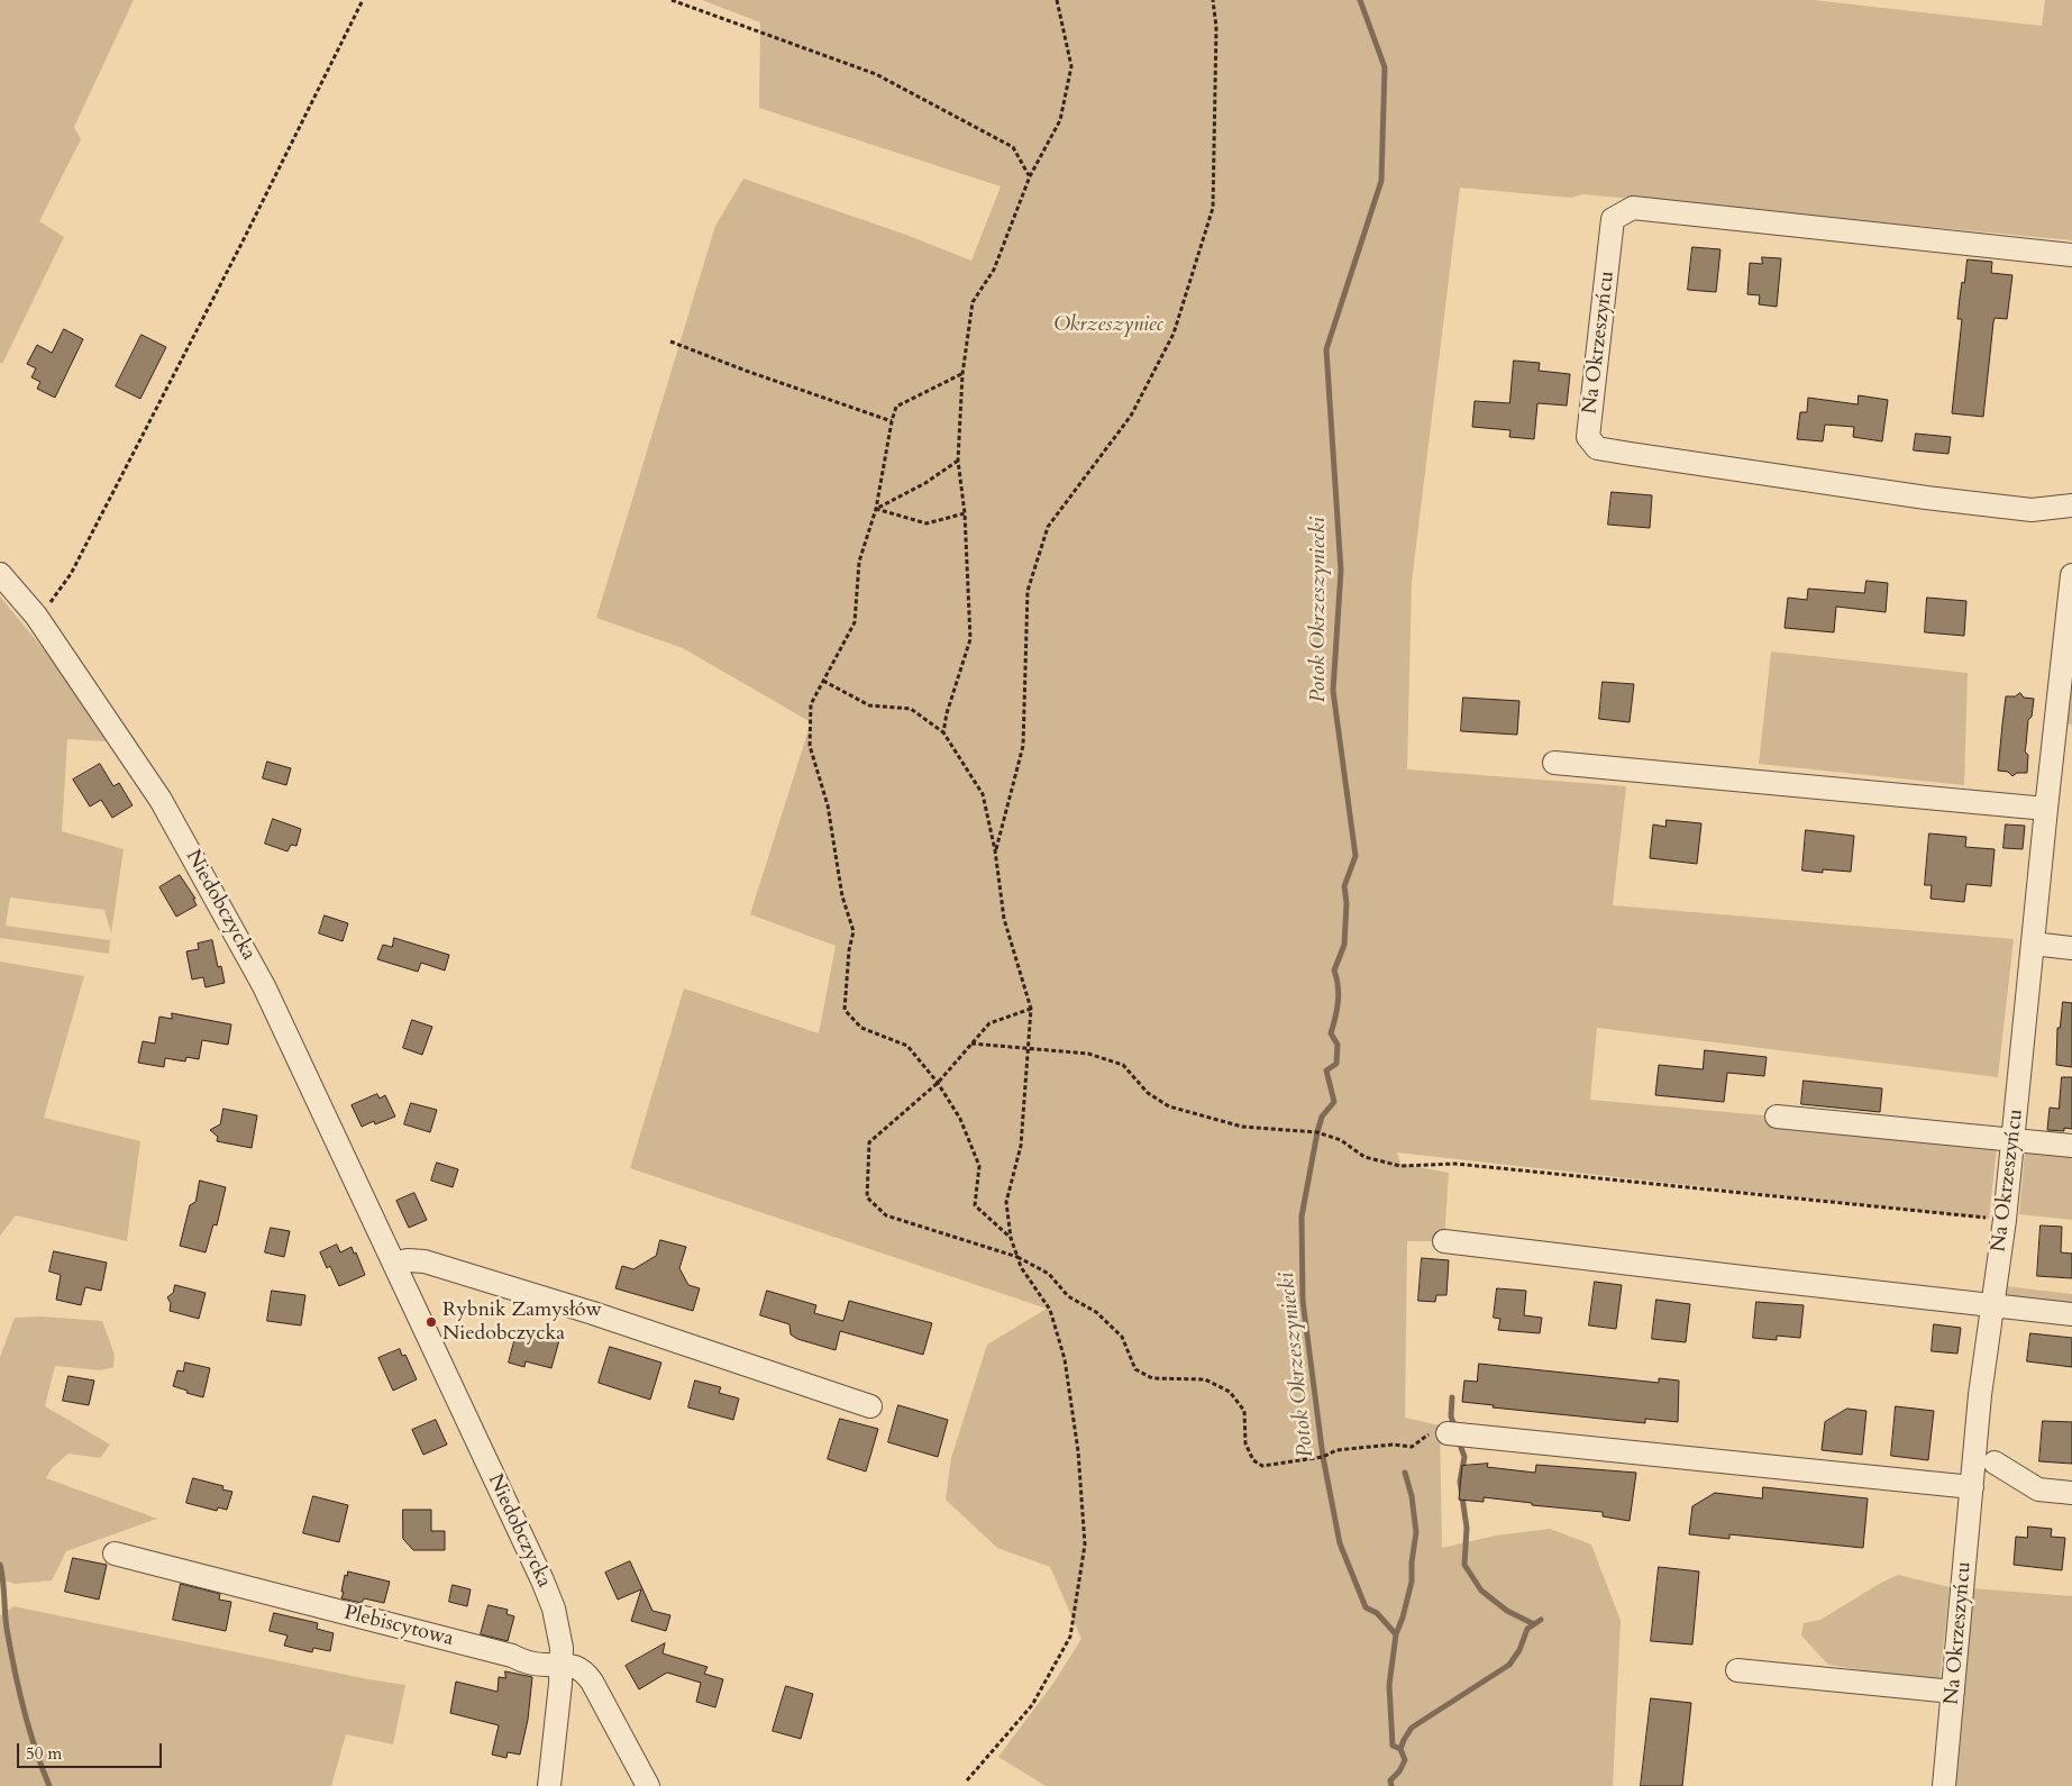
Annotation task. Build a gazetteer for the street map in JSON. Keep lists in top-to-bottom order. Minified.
{"streets":{"street":["Na Okrzeszyńcu","Niedobczycka","Plebiscytowa"]},"crossings":[["Niedobczycka","Plebiscytowa"]],"water":["Potok Okrzeszyniecki"],"parks":["Okrzeszyniec"],"places":["Rybnik Zamysłów Niedobczycka"],"scale_bar":"50 m"}
